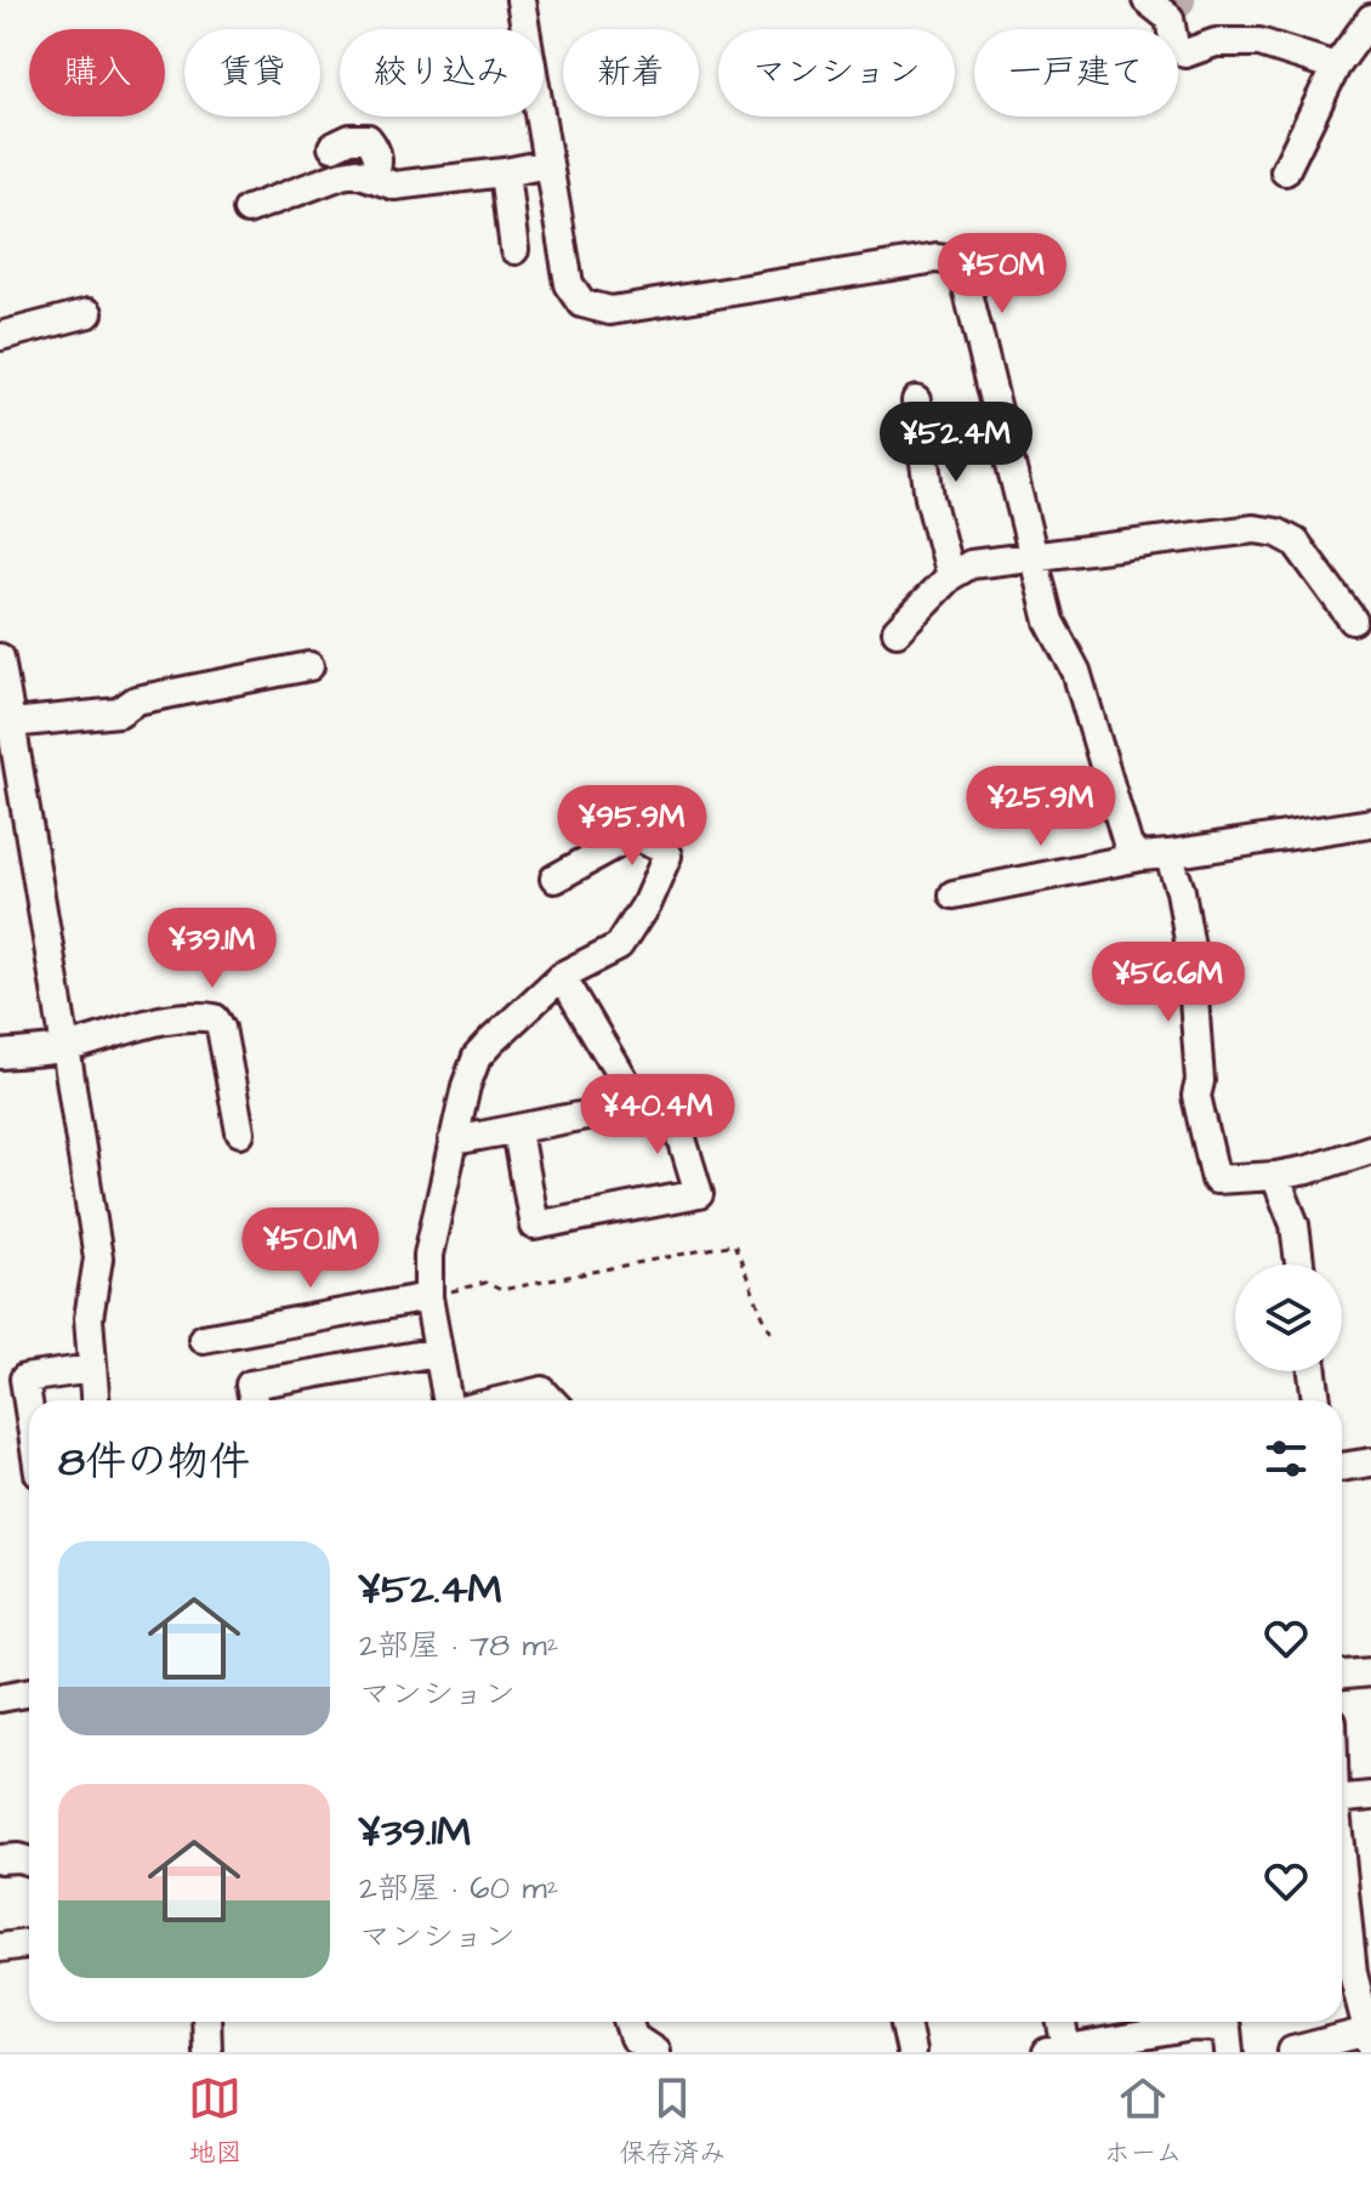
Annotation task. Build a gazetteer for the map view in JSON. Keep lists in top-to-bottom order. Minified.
{"page":{"chip":["購入","賃貸","絞り込み","新着","マンション","一戸建て"],"price":["¥50M","¥52.4M","¥25.9M","¥95.9M","¥39.1M","¥56.6M","¥40.4M","¥50.1M"],"heading":"8件の物件","list":[{"name":"¥52.4M","note":"2部屋 · 78 m² · マンション"},{"name":"¥39.1M","note":"2部屋 · 60 m² · マンション"}],"tabs":["地図","保存済み","ホーム"]}}
